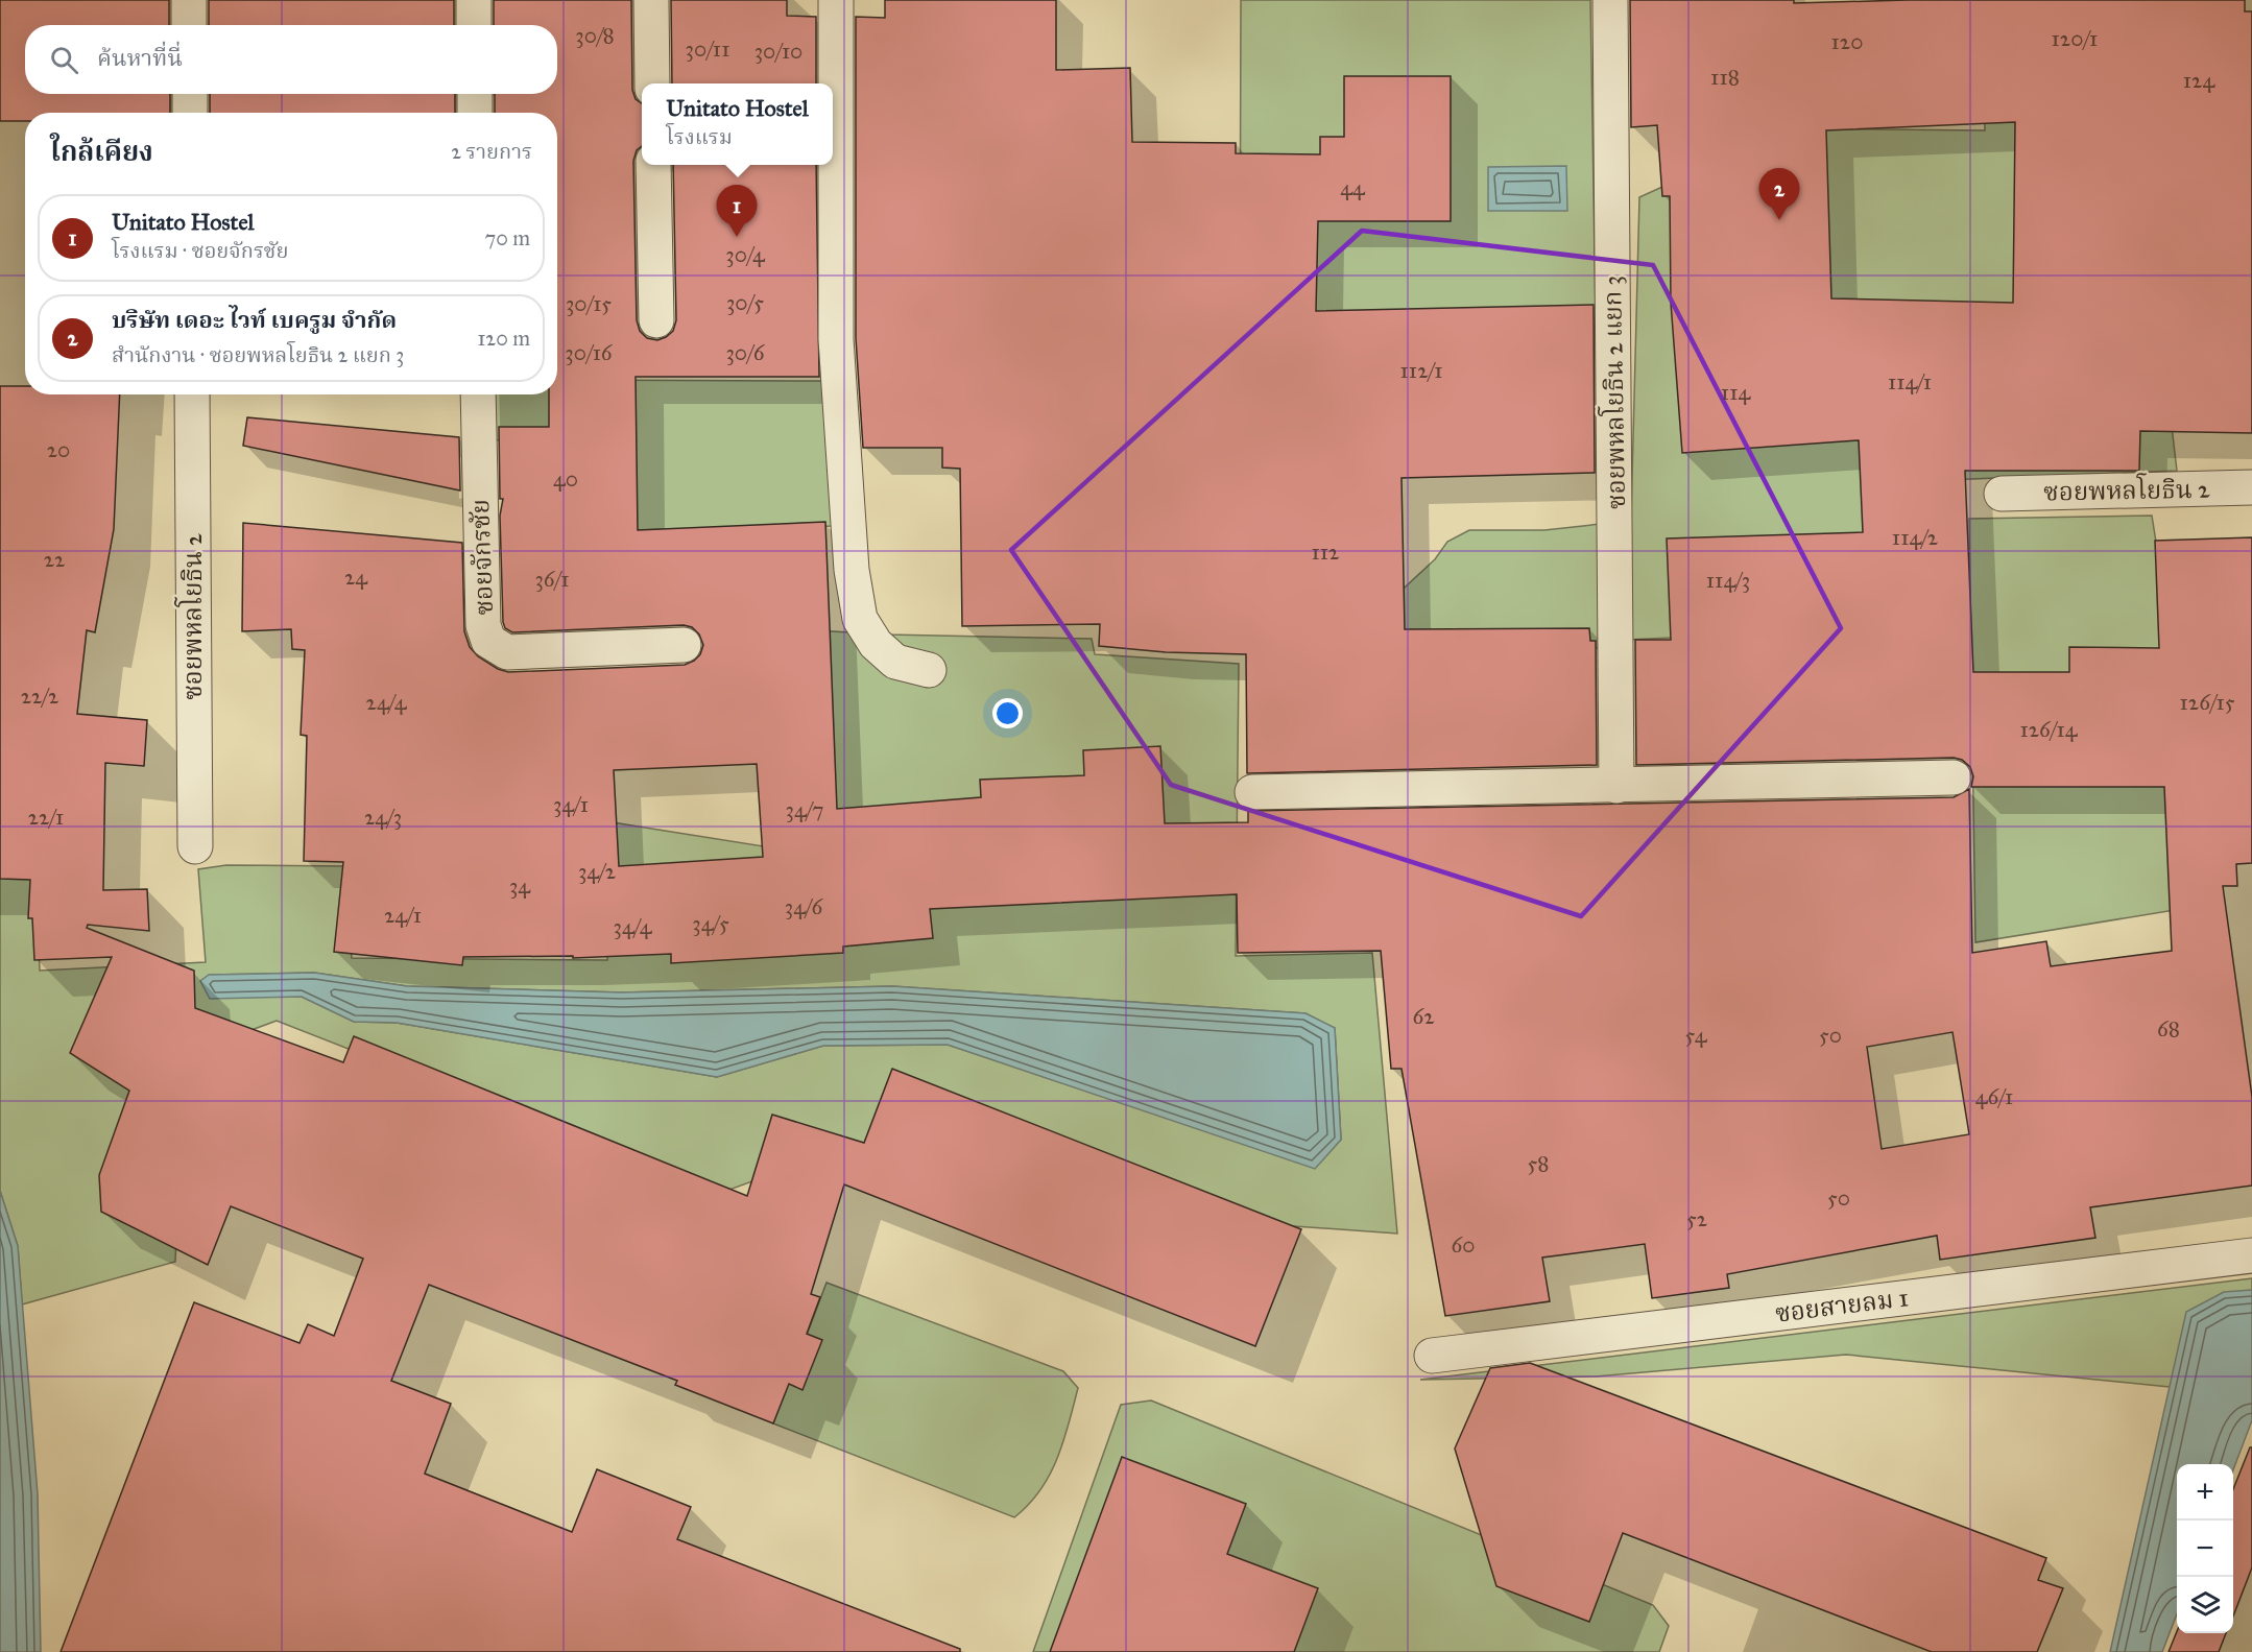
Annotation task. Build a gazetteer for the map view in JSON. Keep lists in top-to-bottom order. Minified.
{"streets":{"street":["ซอยพหลโยธิน 2 แยก 3","ซอยพหลโยธิน 2","ซอยจักรชัย","ซอยสายลม 1"]},"house_numbers":["30/8","120/1","120","30/11","30/10","118","124","44","30/4","30/5","30/15","30/16","30/6","112/1","114/1","114","20","40","114/2","112","22","24","36/1","114/3","22/2","24/4","126/15","126/14","34/1","34/7","22/1","24/3","34/2","34","34/6","24/1","34/5","34/4","62","68","54","50","46/1","58","50","52","60"],"page":{"search":"ค้นหาที่นี่","popup":["Unitato Hostel","โรงแรม"],"heading":["ใกล้เคียง","2 รายการ"],"pins":["2","1"],"list":[{"mark":"1","name":"Unitato Hostel","note":"โรงแรม · ซอยจักรชัย","value":"70 m"},{"mark":"2","name":"บริษัท เดอะ ไวท์ เบครูม จำกัด","note":"สำนักงาน · ซอยพหลโยธิน 2 แยก 3","value":"120 m"}],"map_buttons":["+","−"]}}
